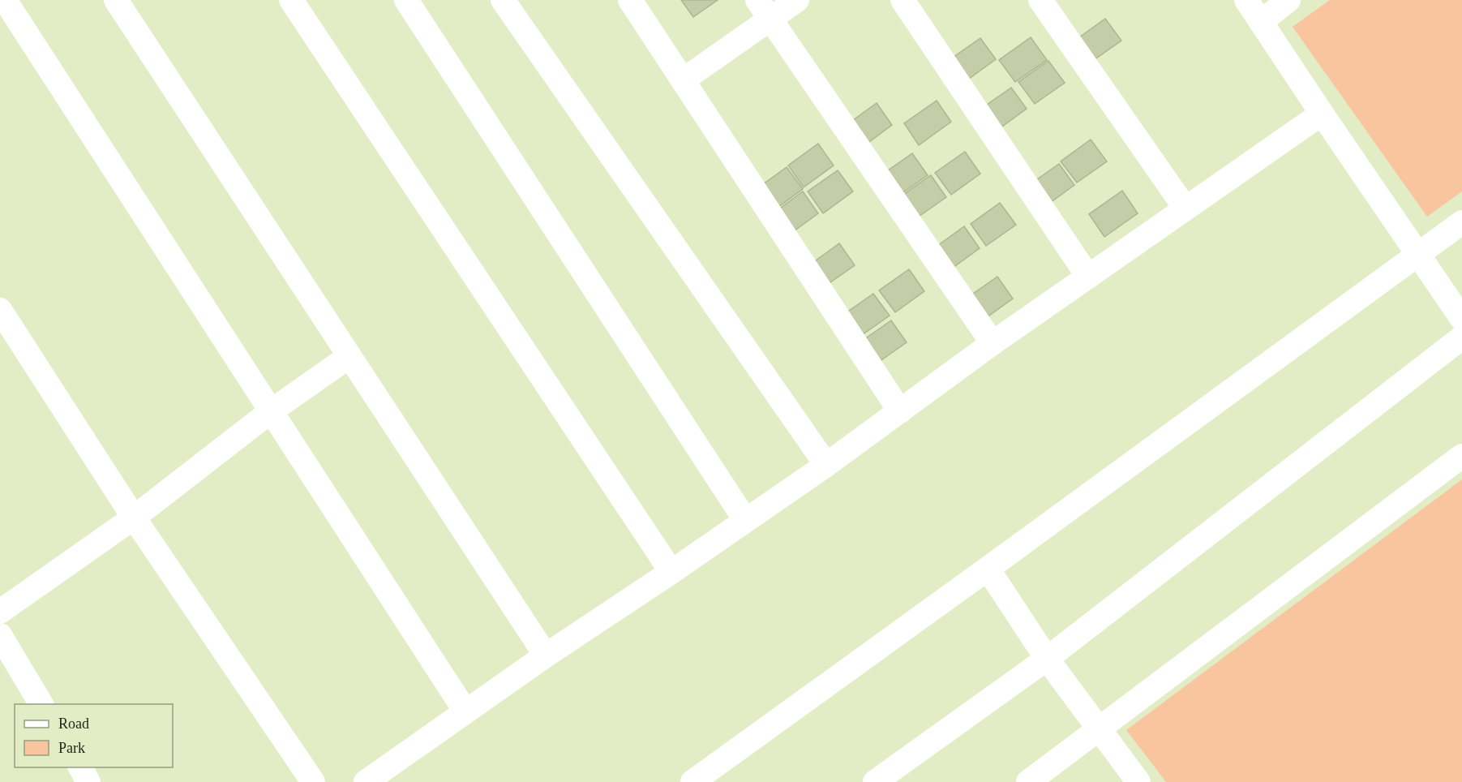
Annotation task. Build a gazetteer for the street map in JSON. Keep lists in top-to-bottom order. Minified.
{"legend":["Road","Park"]}
